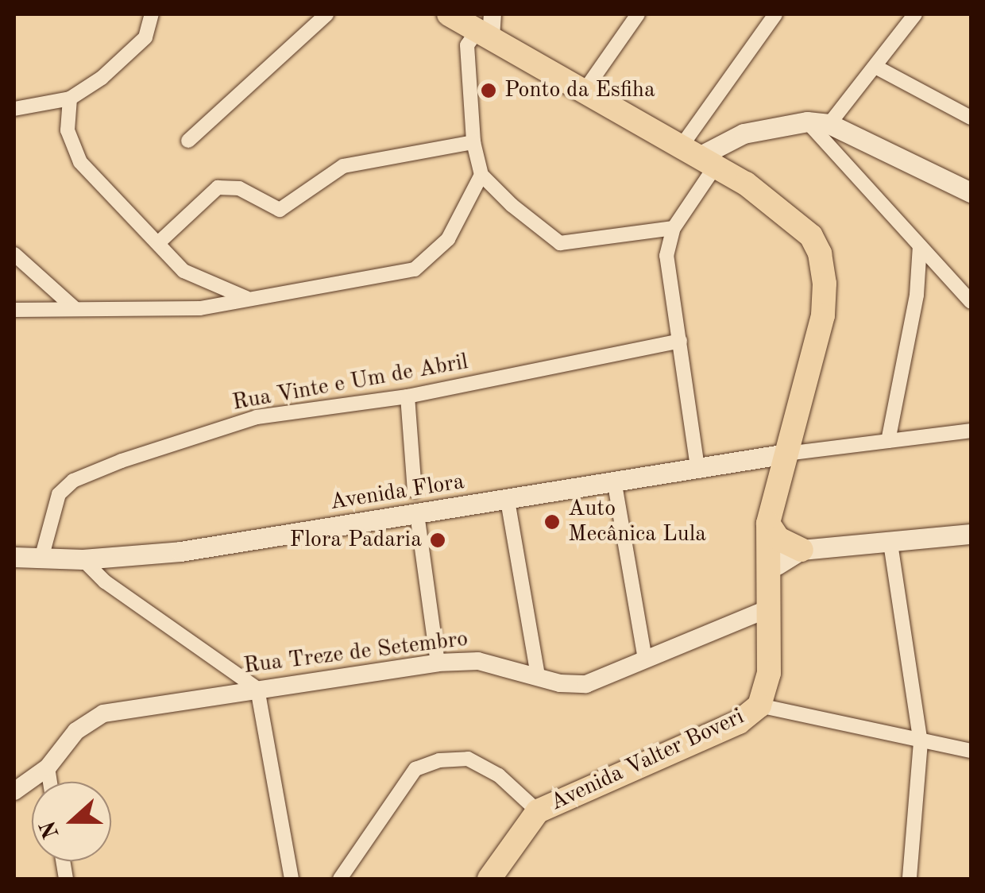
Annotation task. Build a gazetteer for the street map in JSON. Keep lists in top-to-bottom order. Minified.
{"streets":{"main road":["Avenida Flora","Avenida Valter Boveri"],"street":["Rua Vinte e Um de Abril","Rua Treze de Setembro"]},"crossings":[["Rua Vinte e Um de Abril","Avenida Flora"],["Avenida Flora","Avenida Valter Boveri"],["Rua Treze de Setembro","Avenida Valter Boveri"]],"places":["Ponto da Esfiha","Auto Mecânica Lula","Flora Padaria"],"north":"left"}
